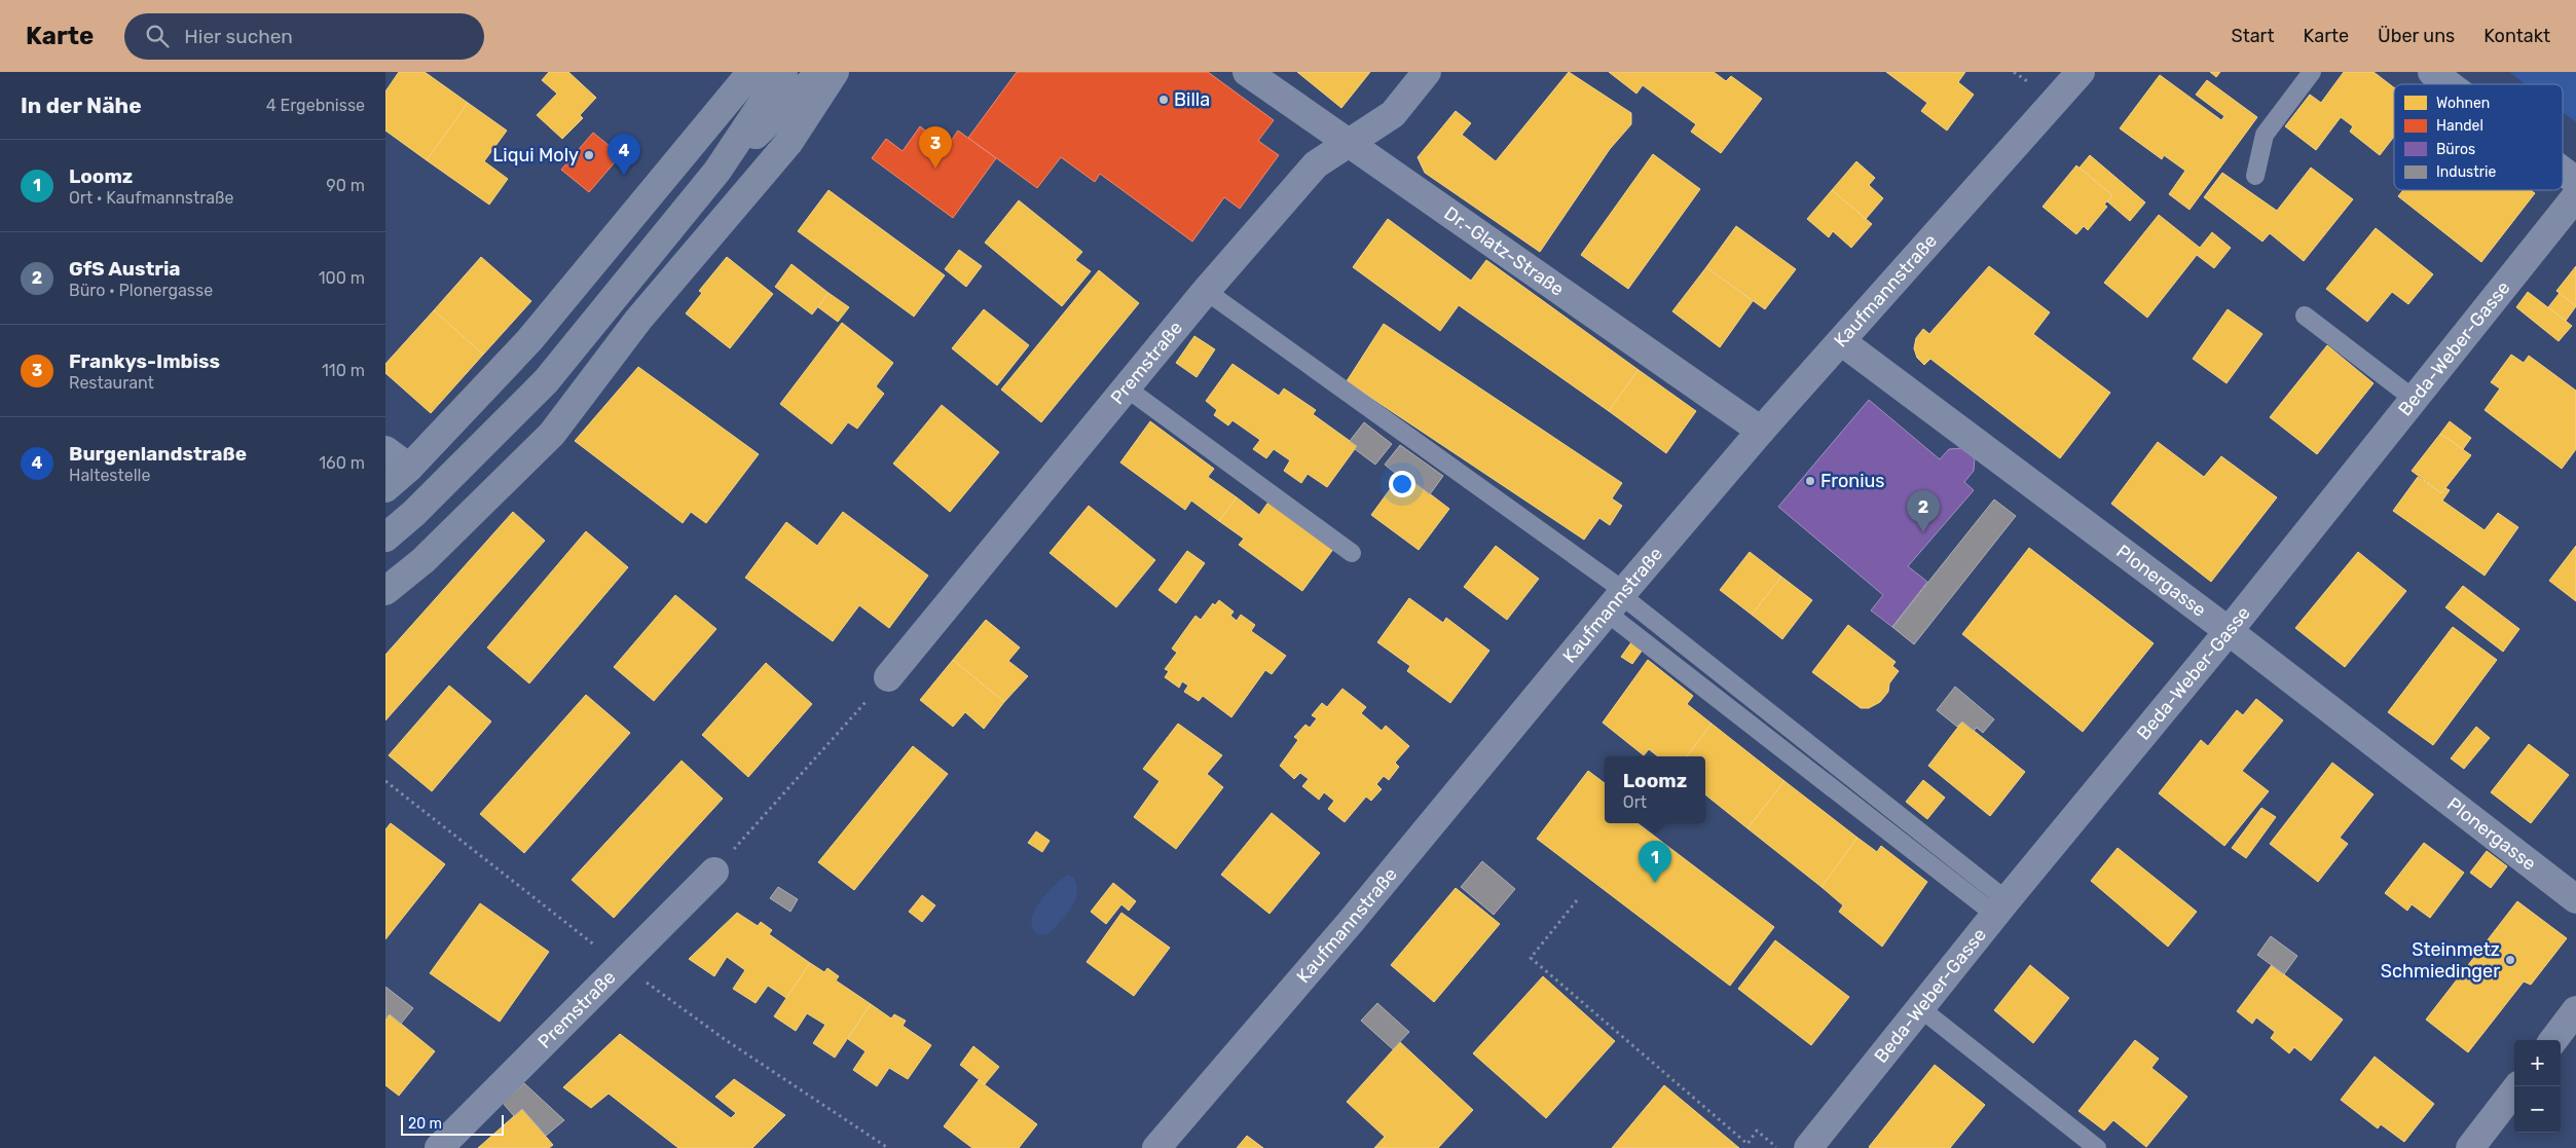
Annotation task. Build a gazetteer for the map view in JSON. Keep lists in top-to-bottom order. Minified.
{"streets":{"street":["Dr.-Glatz-Straße","Kaufmannstraße","Beda-Weber-Gasse","Premstraße","Plonergasse"]},"crossings":[["Dr.-Glatz-Straße","Kaufmannstraße"],["Dr.-Glatz-Straße","Premstraße"],["Kaufmannstraße","Plonergasse"],["Beda-Weber-Gasse","Plonergasse"]],"places":["Billa","Liqui Moly","Fronius","Steinmetz Schmiedinger"],"legend":["Wohnen","Handel","Büros","Industrie"],"scale_bar":"20 m","page":{"header":"Karte","search":"Hier suchen","nav":["Start","Karte","Über uns","Kontakt"],"heading":["In der Nähe","4 Ergebnisse"],"pins":["3","4","2","1"],"list":[{"mark":"1","name":"Loomz","note":"Ort · Kaufmannstraße","value":"90 m"},{"mark":"2","name":"GfS Austria","note":"Büro · Plonergasse","value":"100 m"},{"mark":"3","name":"Frankys-Imbiss","note":"Restaurant","value":"110 m"},{"mark":"4","name":"Burgenlandstraße","note":"Haltestelle","value":"160 m"}],"popup":["Loomz","Ort"],"map_buttons":["+","−"],"scale":"20 m"}}
